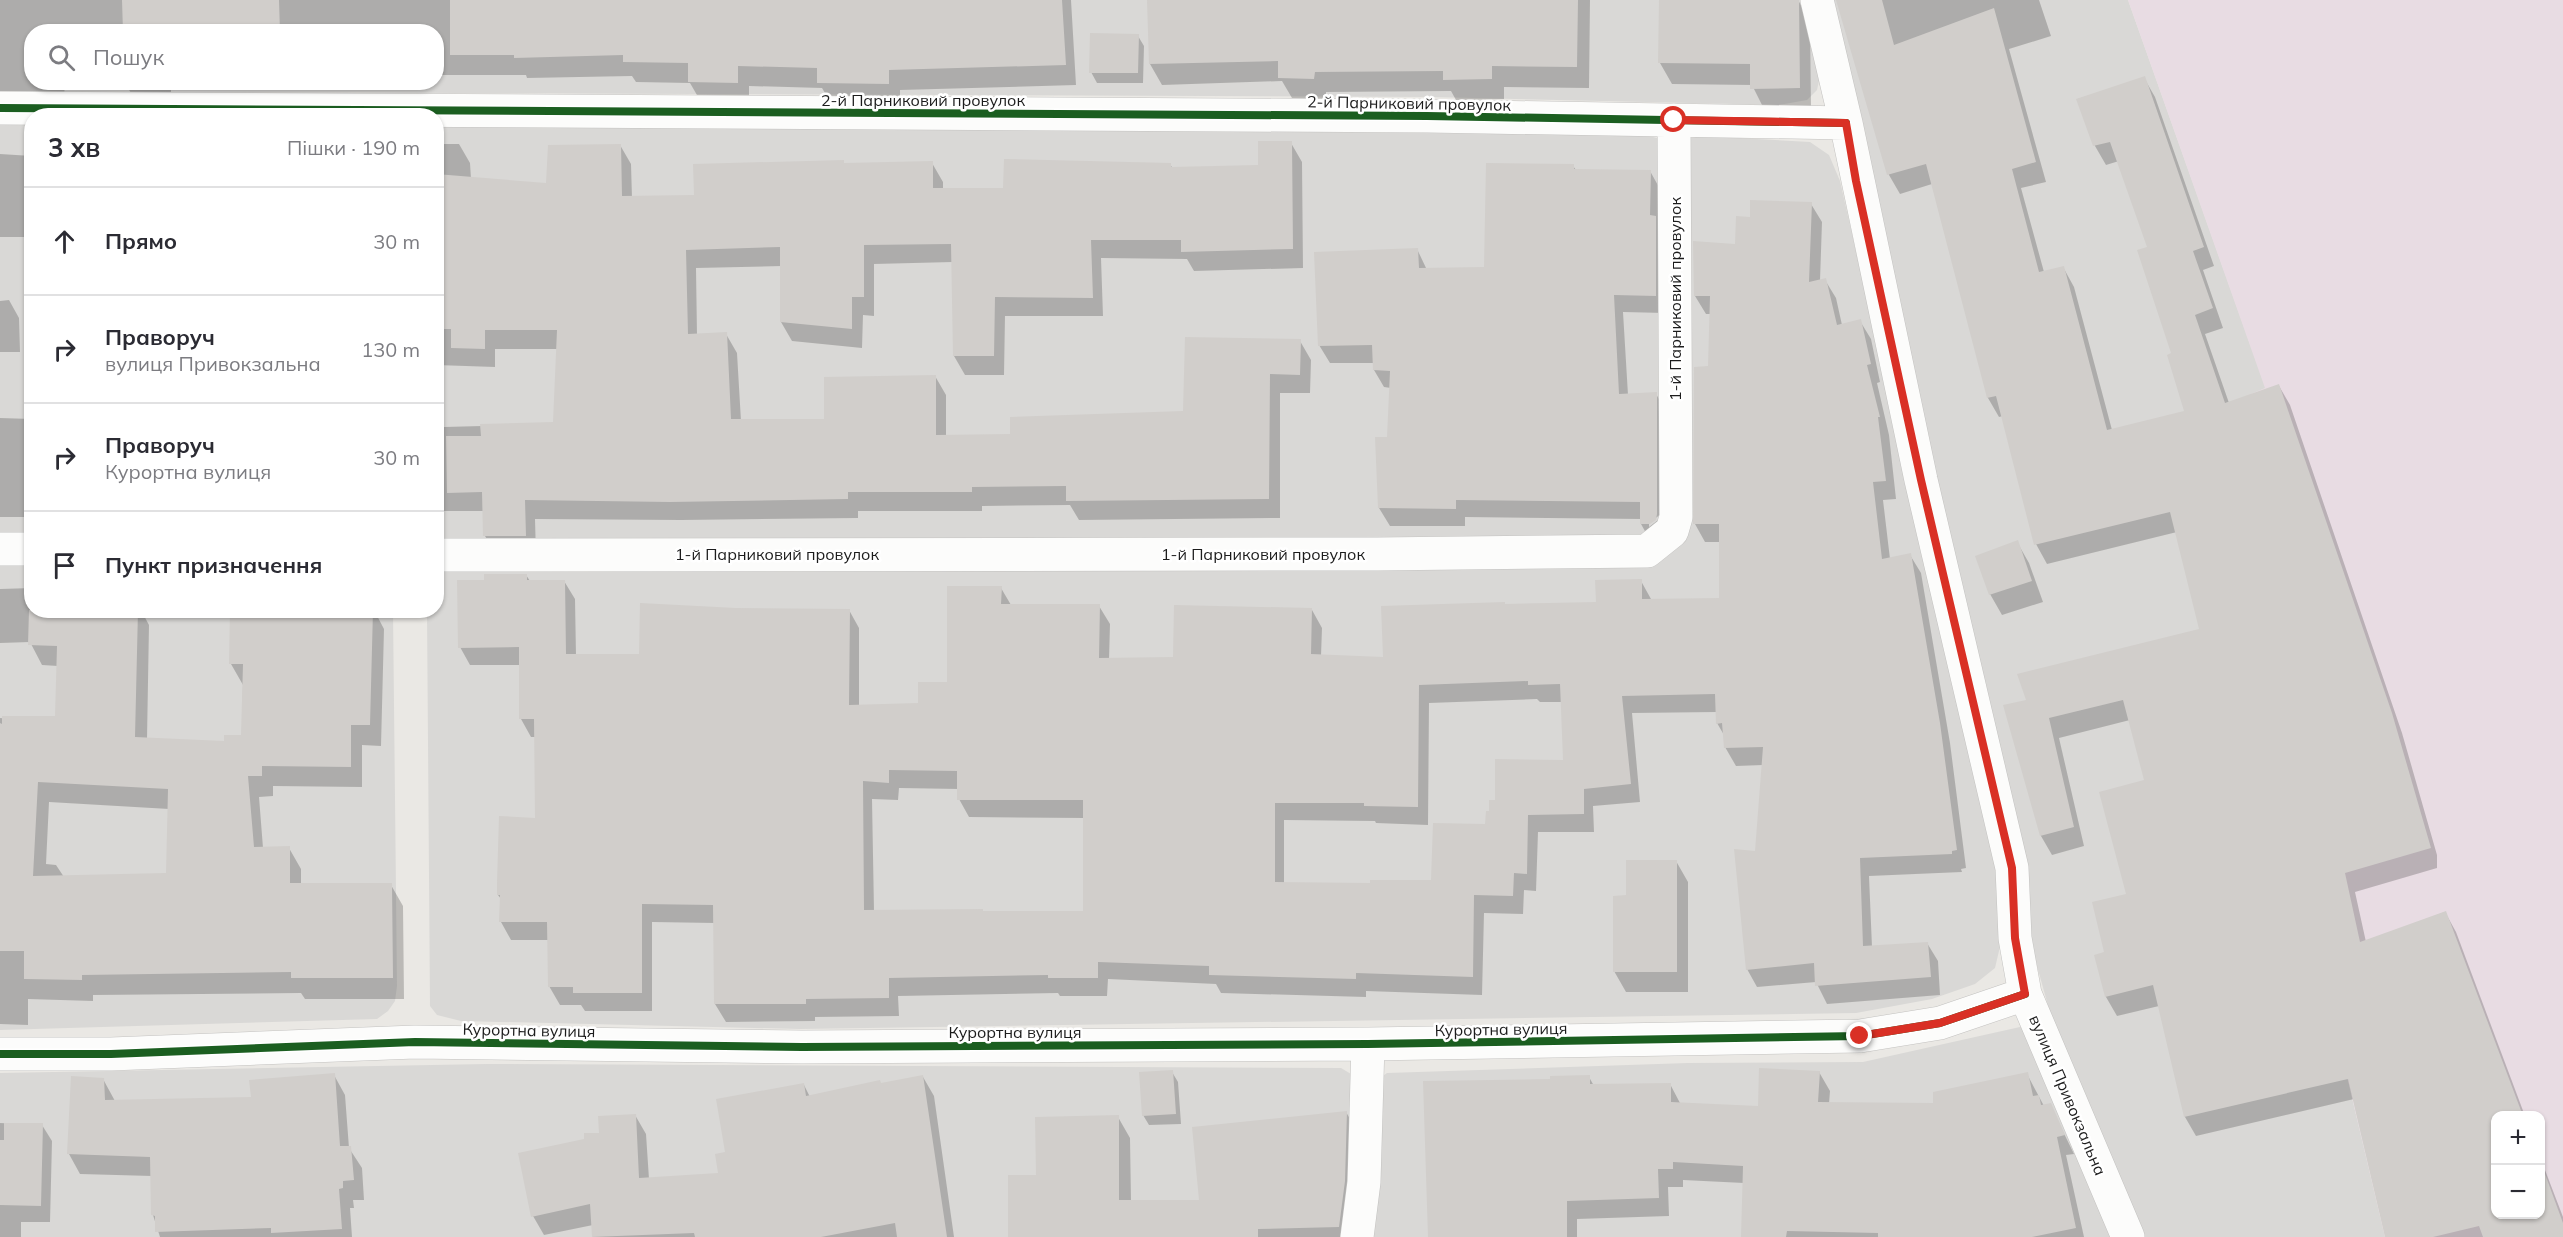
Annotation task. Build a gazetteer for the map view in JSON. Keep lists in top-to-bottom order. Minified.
{"streets":{"street":["2-й Парниковий провулок","1-й Парниковий провулок","Курортна вулиця","вулиця Привокзальна"]},"crossings":[["2-й Парниковий провулок","1-й Парниковий провулок"],["2-й Парниковий провулок","вулиця Привокзальна"],["Курортна вулиця","вулиця Привокзальна"]],"page":{"search":"Пошук","heading":["3 хв","Пішки · 190 m"],"list":[["Прямо","30 m"],["Праворуч","вулиця Привокзальна","130 m"],["Праворуч","Курортна вулиця","30 m"],"Пункт призначення"],"map_buttons":["+","−"]}}
